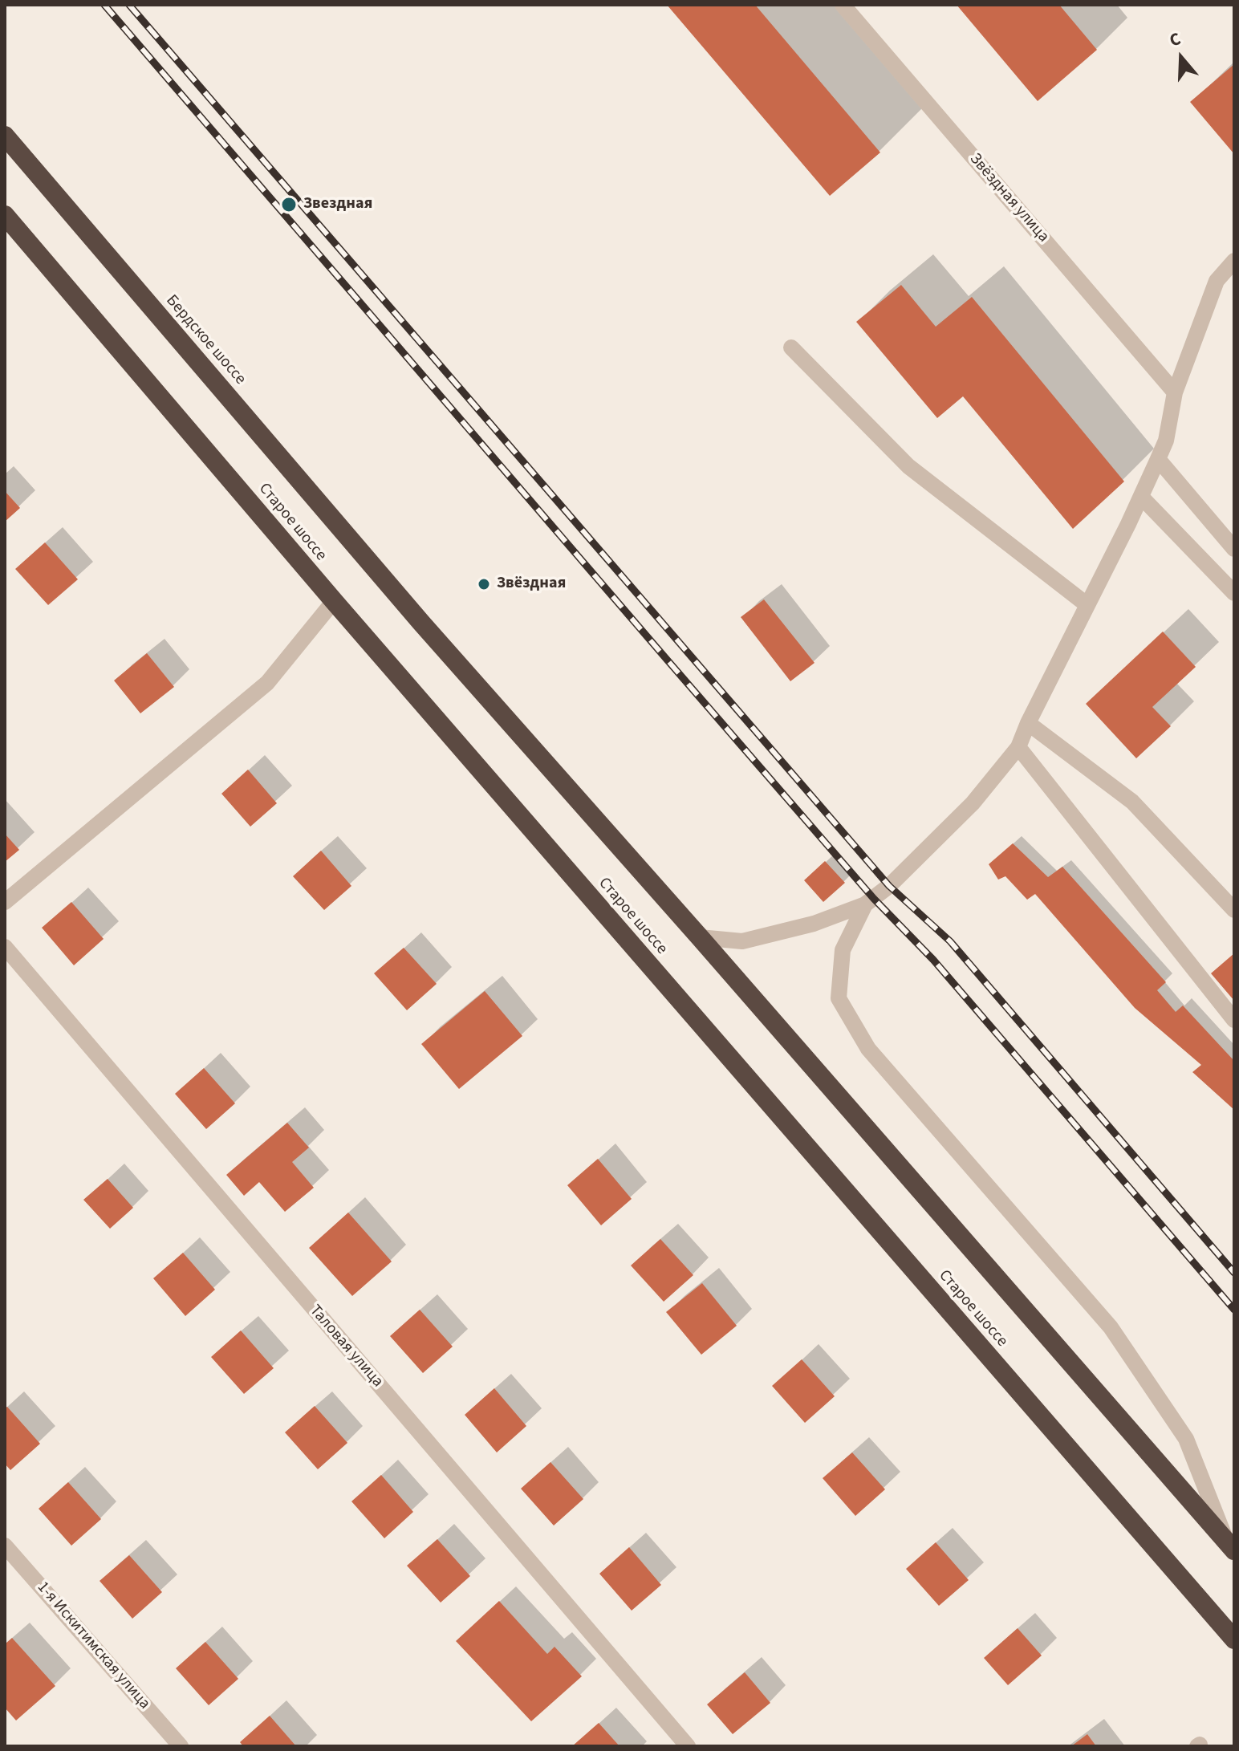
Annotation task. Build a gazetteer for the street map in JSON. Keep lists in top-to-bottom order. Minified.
{"streets":{"highway":["Бердское шоссе","Старое шоссе"],"street":["Звёздная улица","Таловая улица","1-я Искитимская улица"]},"places":["Звездная","Звёздная"],"north":"top"}
